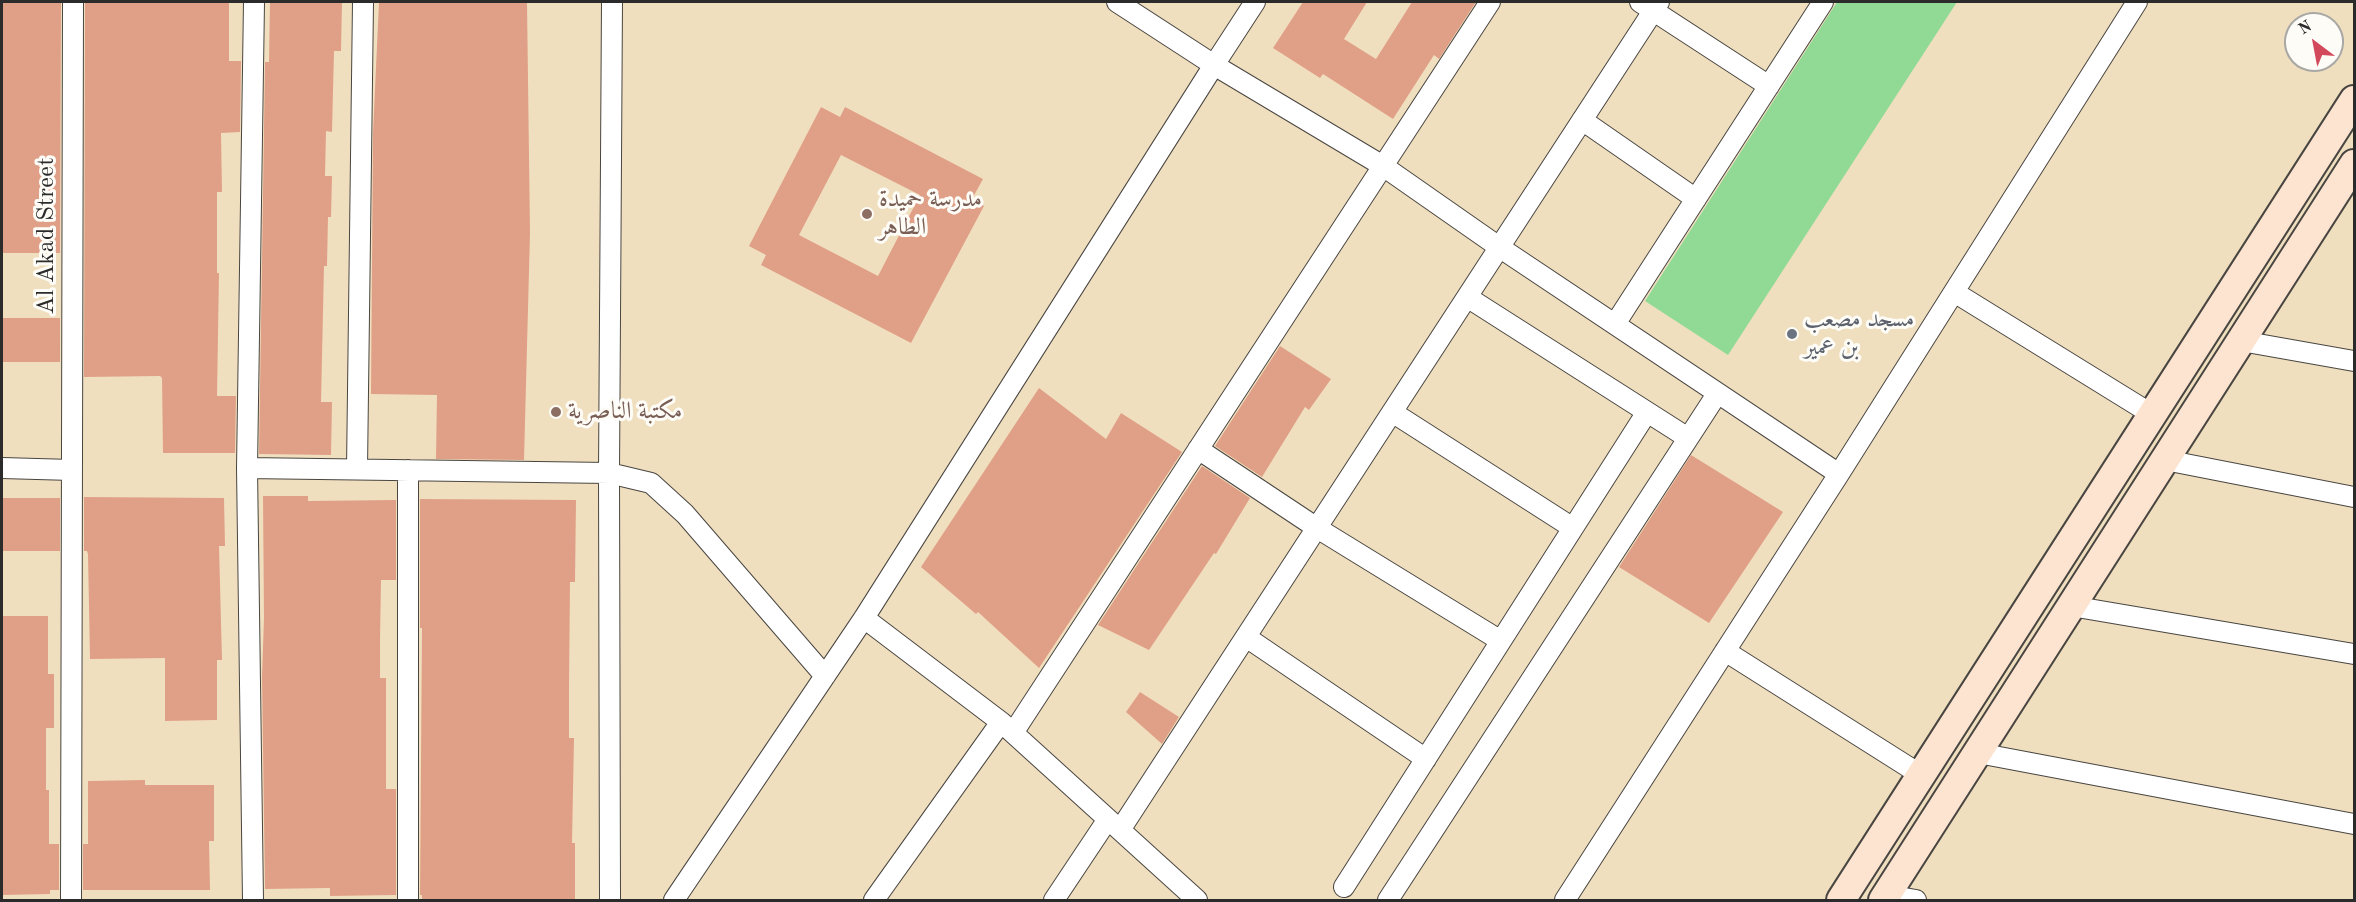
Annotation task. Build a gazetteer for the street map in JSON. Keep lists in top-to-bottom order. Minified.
{"streets":{"street":["Al Akad Street"]},"places":["مدرسة حميدة الطاهر","مسجد مصعب بن عمير","مكتبة الناصرية"],"north":"top left"}
